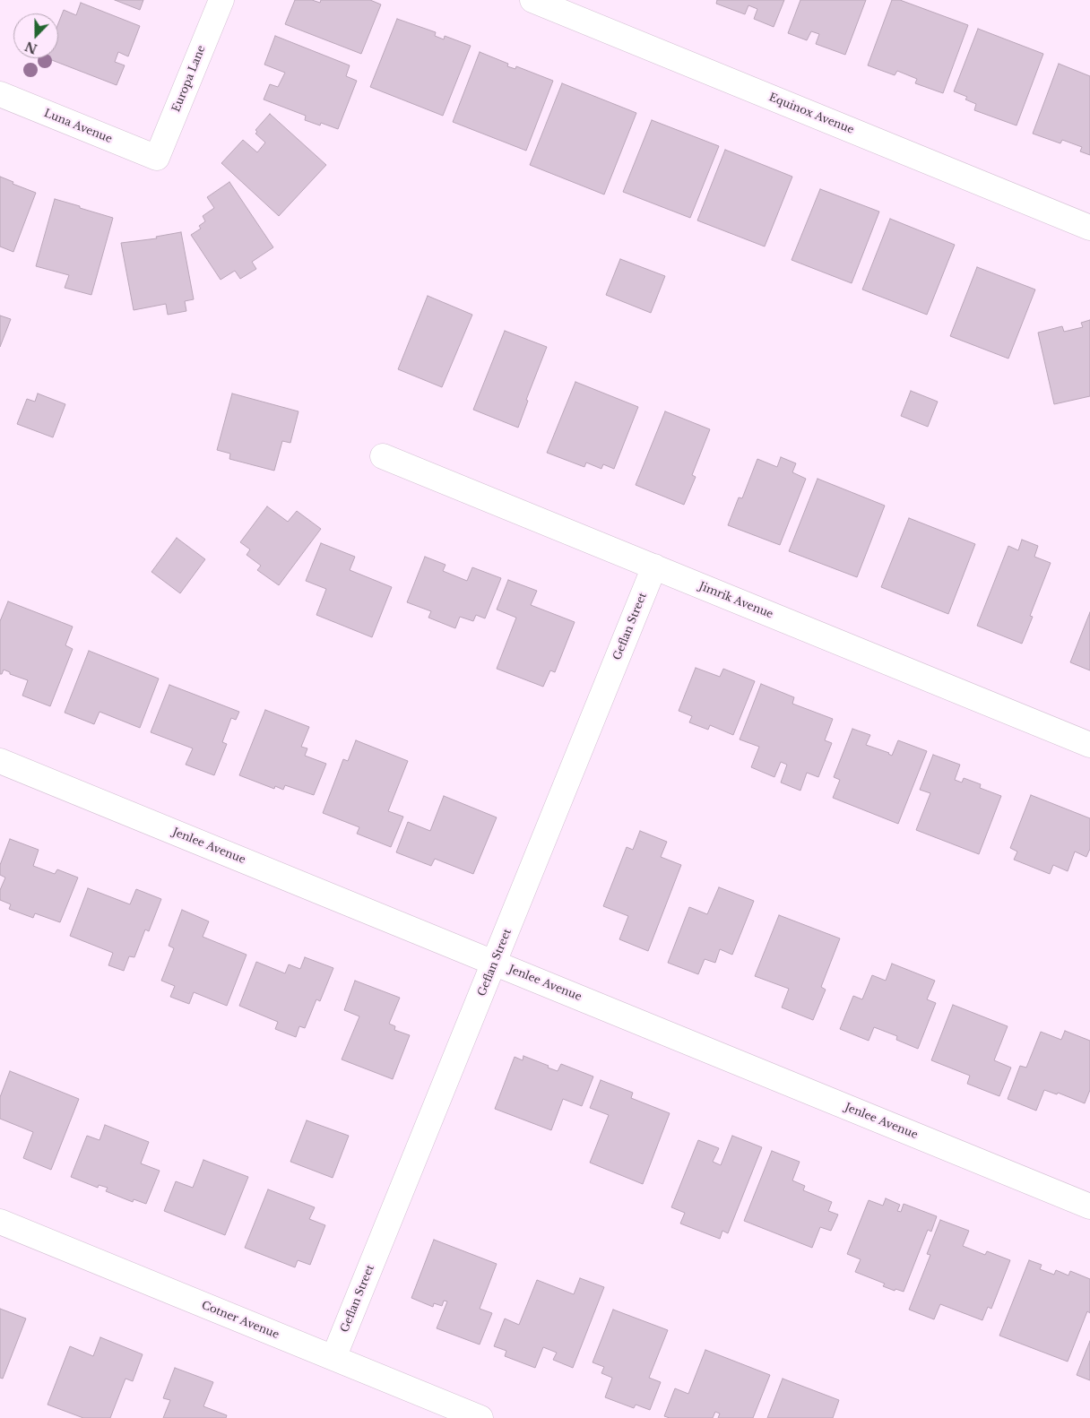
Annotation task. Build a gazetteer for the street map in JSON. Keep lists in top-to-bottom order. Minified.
{"streets":{"street":["Europa Lane","Equinox Avenue","Luna Avenue","Jimrik Avenue","Geflan Street","Jenlee Avenue","Cotner Avenue"]},"crossings":[["Europa Lane","Luna Avenue"],["Jimrik Avenue","Geflan Street"],["Geflan Street","Jenlee Avenue"],["Geflan Street","Cotner Avenue"]],"north":"bottom"}
